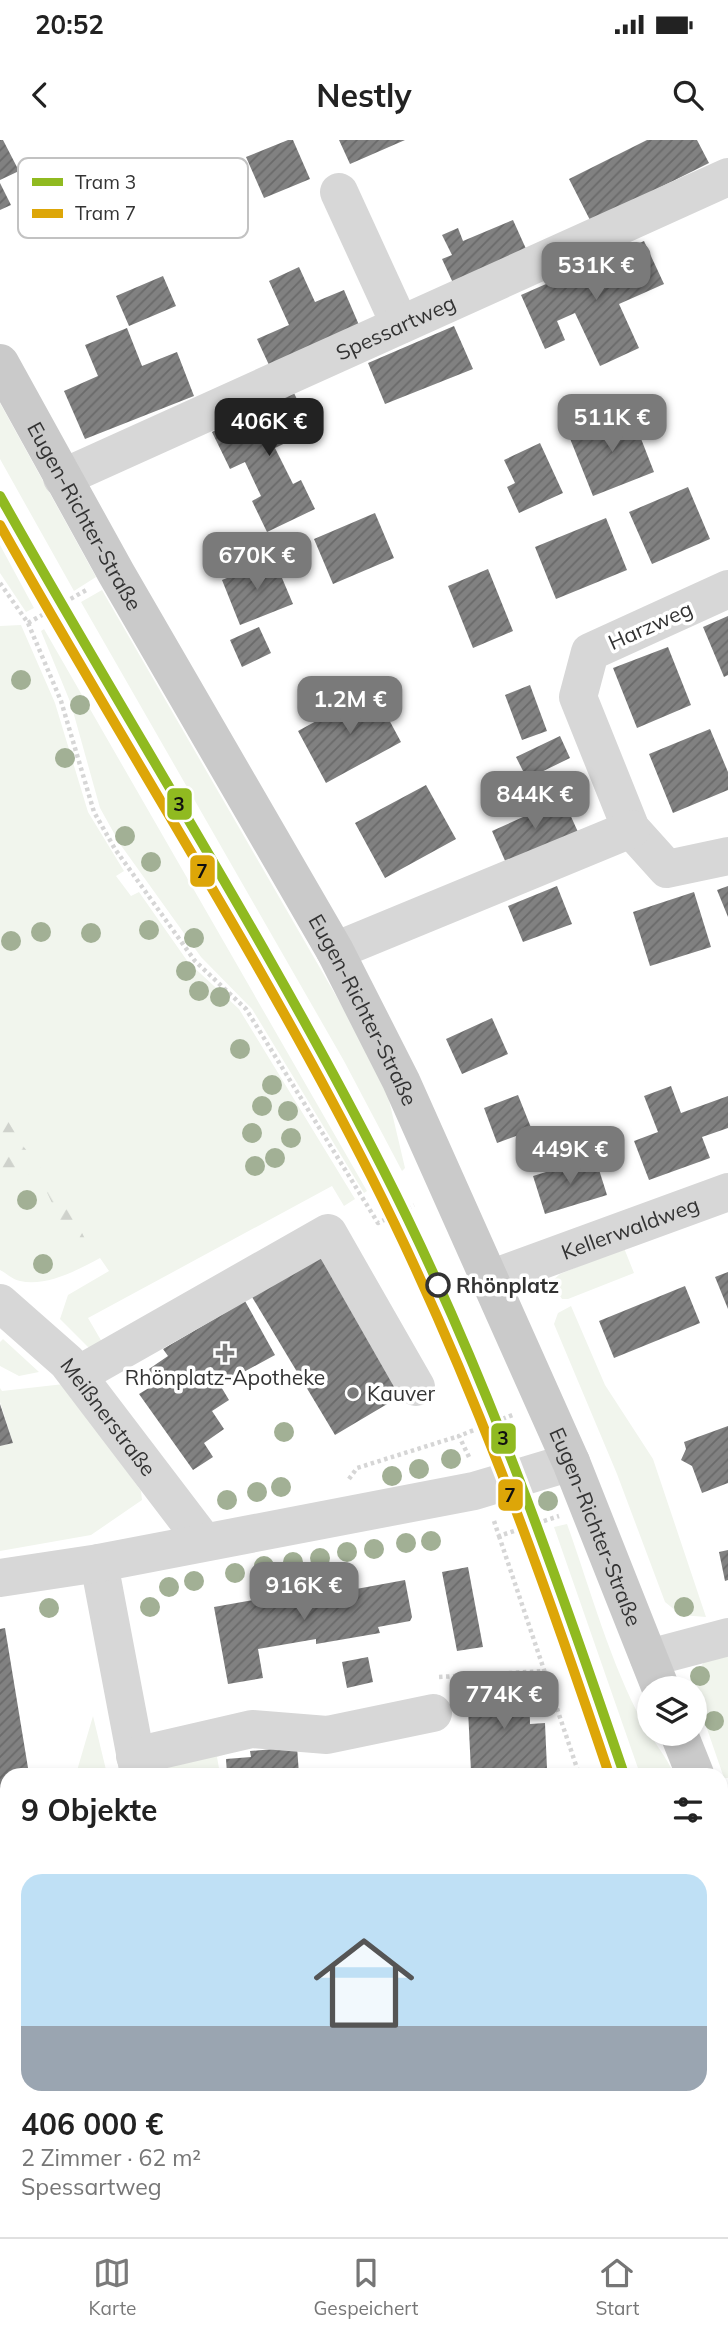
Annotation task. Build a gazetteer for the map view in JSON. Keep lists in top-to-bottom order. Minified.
{"streets":{"main road":["Eugen-Richter-Straße"],"street":["Spessartweg","Harzweg","Kellerwaldweg","Meißnerstraße"]},"crossings":[["Spessartweg","Eugen-Richter-Straße"],["Eugen-Richter-Straße","Kellerwaldweg"]],"places":{"other":["Rhönplatz","Kauver"],"health":["Rhönplatz-Apotheke"]},"lines":["tram line 3","tram line 7"],"legend":["Tram 3","Tram 7"],"page":{"status":"20:52","header":"Nestly","price":["531K €","511K €","406K €","670K €","1.2M €","844K €","449K €","916K €","774K €"],"heading":"9 Objekte","list":[{"name":"406 000 €","note":"2 Zimmer · 62 m² · Spessartweg"}],"tabs":["Karte","Gespeichert","Start"]}}
